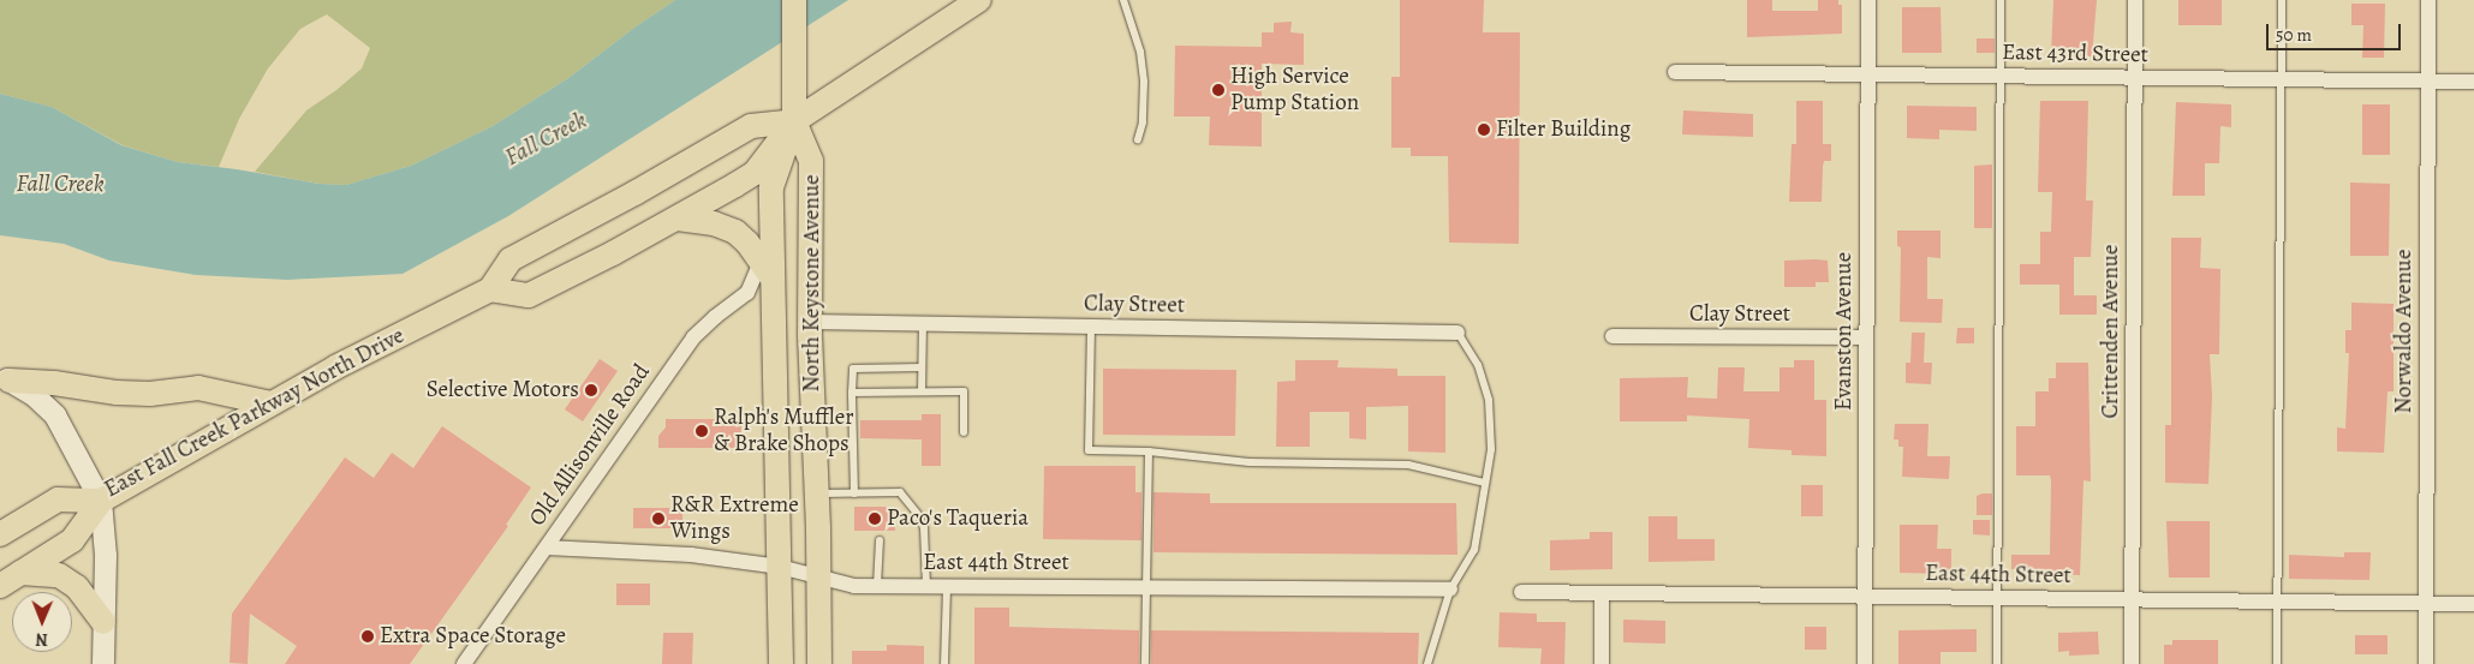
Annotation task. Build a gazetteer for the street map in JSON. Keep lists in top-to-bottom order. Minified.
{"streets":{"main road":["North Keystone Avenue","East Fall Creek Parkway North Drive"],"street":["East 43rd Street","Clay Street","Evanston Avenue","Crittenden Avenue","Norwaldo Avenue","Old Allisonville Road","East 44th Street"]},"crossings":[["East 43rd Street","Evanston Avenue"],["East 43rd Street","Crittenden Avenue"],["East 43rd Street","Norwaldo Avenue"],["North Keystone Avenue","Clay Street"],["North Keystone Avenue","Old Allisonville Road"],["North Keystone Avenue","East 44th Street"],["Clay Street","Evanston Avenue"],["Evanston Avenue","East 44th Street"],["Crittenden Avenue","East 44th Street"],["Norwaldo Avenue","East 44th Street"],["Old Allisonville Road","East 44th Street"]],"water":["Fall Creek"],"places":["High Service Pump Station","Filter Building","Selective Motors","Ralph's Muffler & Brake Shops","R&R Extreme Wings","Paco's Taqueria","Extra Space Storage"],"scale_bar":"50 m","north":"bottom"}
